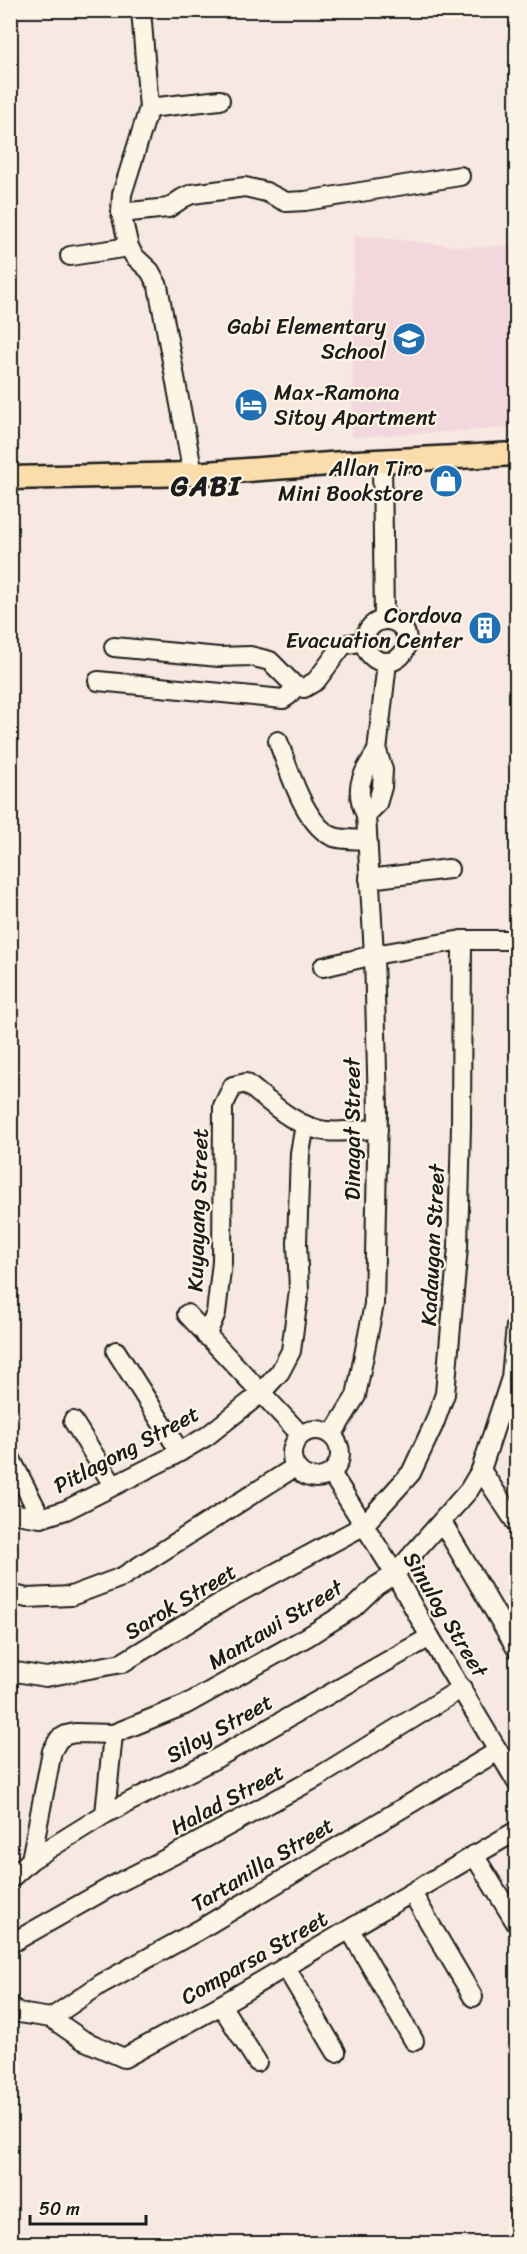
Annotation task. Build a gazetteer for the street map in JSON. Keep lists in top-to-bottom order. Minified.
{"streets":{"street":["Dinagat Street","Kuyayang Street","Kadaugan Street","Pitlagong Street","Sarok Street","Sinulog Street","Mantawi Street","Siloy Street","Halad Street","Tartanilla Street","Comparsa Street"]},"crossings":[["Dinagat Street","Sinulog Street"],["Kuyayang Street","Pitlagong Street"],["Kadaugan Street","Sarok Street"],["Kadaugan Street","Sinulog Street"],["Sarok Street","Sinulog Street"],["Sinulog Street","Mantawi Street"],["Sinulog Street","Siloy Street"],["Sinulog Street","Halad Street"],["Sinulog Street","Tartanilla Street"],["Tartanilla Street","Comparsa Street"]],"districts":["GABI"],"places":{"school or university":["Gabi Elementary School"],"hotel":["Max-Ramona Sitoy Apartment"],"shop":["Allan Tiro Mini Bookstore"],"building":["Cordova Evacuation Center"]},"scale_bar":"50 m"}
